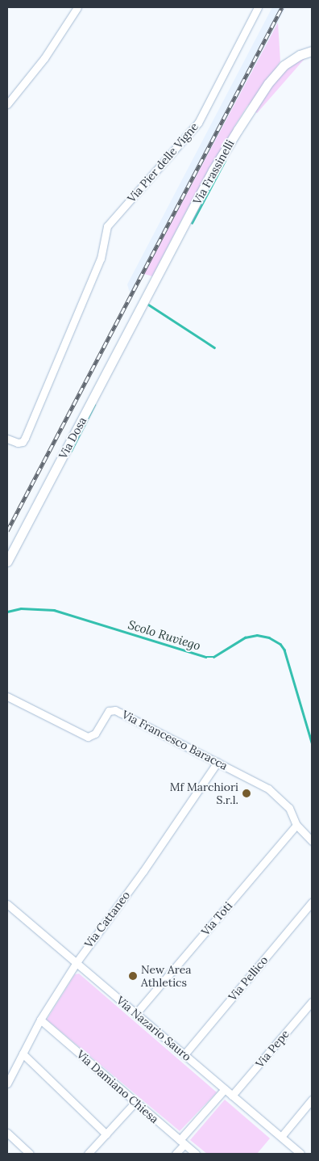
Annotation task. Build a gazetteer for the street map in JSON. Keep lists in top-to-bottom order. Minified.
{"streets":{"street":["Via Pier delle Vigne","Via Frassinelli","Via Dosa","Via Francesco Baracca","Via Toti","Via Cattaneo","Via Pellico","Via Nazario Sauro","Via Pepe","Via Damiano Chiesa"]},"crossings":[["Via Frassinelli","Via Dosa"],["Via Francesco Baracca","Via Toti"],["Via Francesco Baracca","Via Cattaneo"],["Via Toti","Via Nazario Sauro"],["Via Cattaneo","Via Nazario Sauro"],["Via Cattaneo","Via Damiano Chiesa"],["Via Pellico","Via Nazario Sauro"],["Via Nazario Sauro","Via Pepe"]],"water":["Scolo Ruviego"],"places":["Mf Marchiori S.r.l.","New Area Athletics"]}
